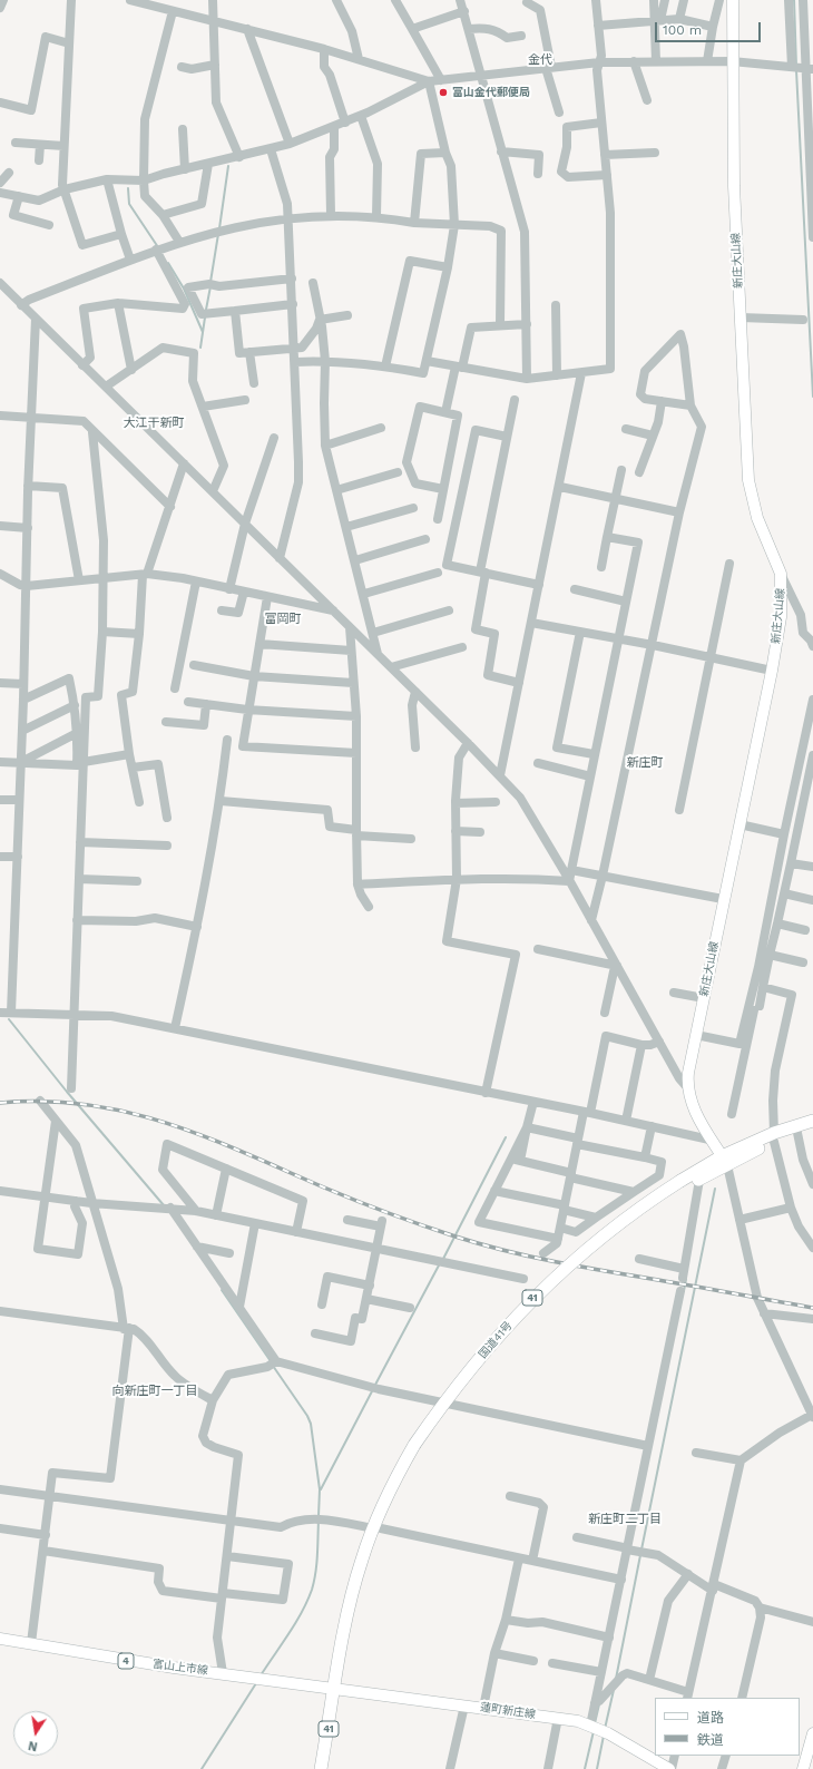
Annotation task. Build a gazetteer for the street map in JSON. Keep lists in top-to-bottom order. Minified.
{"streets":{"highway":["41","国道41号"],"main road":["新庄大山線","4","富山上市線","蓮町新庄線"]},"crossings":[["国道41号","富山上市線"],["国道41号","蓮町新庄線"],["富山上市線","蓮町新庄線"]],"districts":["金代","大江干新町","富岡町","新庄町","向新庄町一丁目","新庄町二丁目"],"places":["富山金代郵便局"],"legend":["道路","鉄道"],"scale_bar":"100 m","north":"bottom"}
